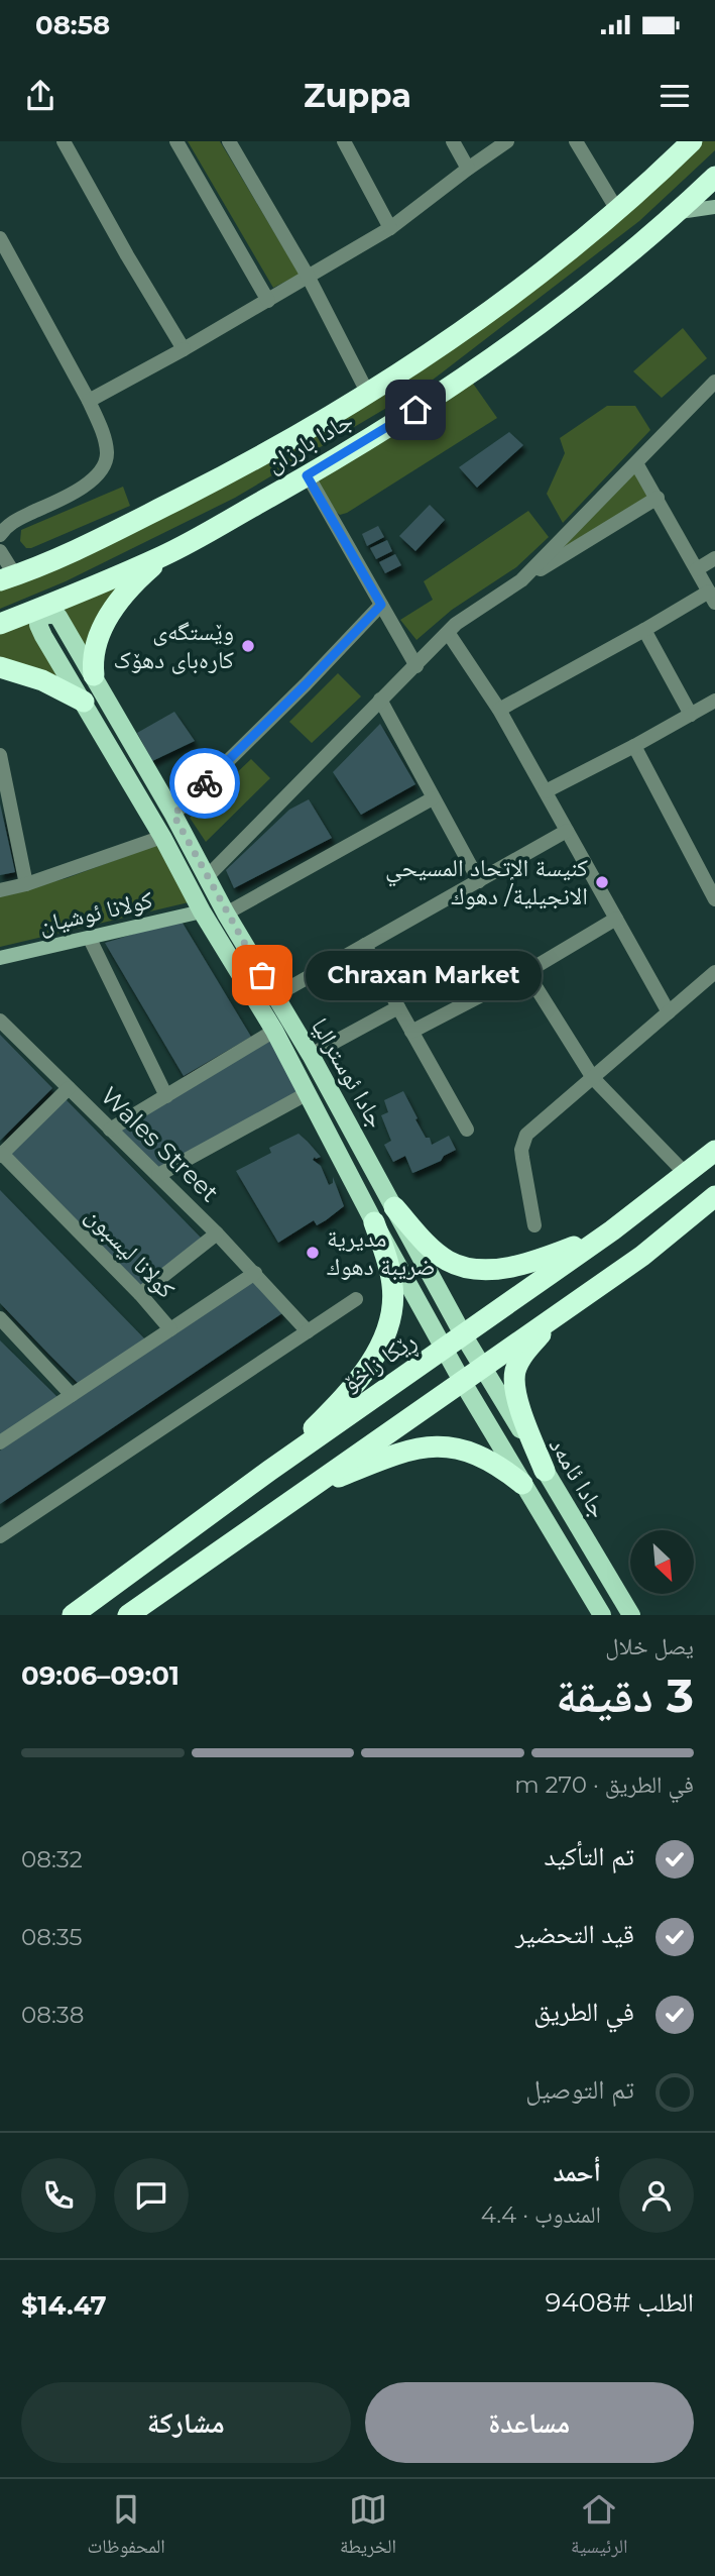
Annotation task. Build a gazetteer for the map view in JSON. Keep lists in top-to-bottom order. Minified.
{"streets":{"highway":["جادا بارزان","ڕێکا زاخۆ"],"main road":["جادا ئوسترالیا","جادا ئامەد"],"street":["كولانا ئوشيان","Wales Street","كولانا ليسبون"]},"crossings":[["كولانا ئوشيان","جادا ئوسترالیا"],["جادا ئوسترالیا","ڕێکا زاخۆ"],["جادا ئوسترالیا","جادا ئامەد"],["Wales Street","كولانا ليسبون"],["ڕێکا زاخۆ","جادا ئامەد"]],"places":["وێستگەی کارەبای دهۆک","كنيسة الإتحاد المسيحي الانجيلية/ دهوك","Chraxan Market","مديرية ضريبة دهوك"],"north":"bottom right","page":{"status":"08:58","header":"Zuppa","bubble":"Chraxan Market","heading":["3 دقيقة","يصل خلال","09:01–09:06"],"panel":["أحمد","المندوب · 4.4","الطلب #9408","$14.47"],"bar":"في الطريق · 270 m","list":[["تم التأكيد","08:32"],["قيد التحضير","08:35"],["في الطريق","08:38"],"تم التوصيل"],"buttons":["مساعدة","مشاركة"],"tabs":["الرئيسية","الخريطة","المحفوظات"]}}
